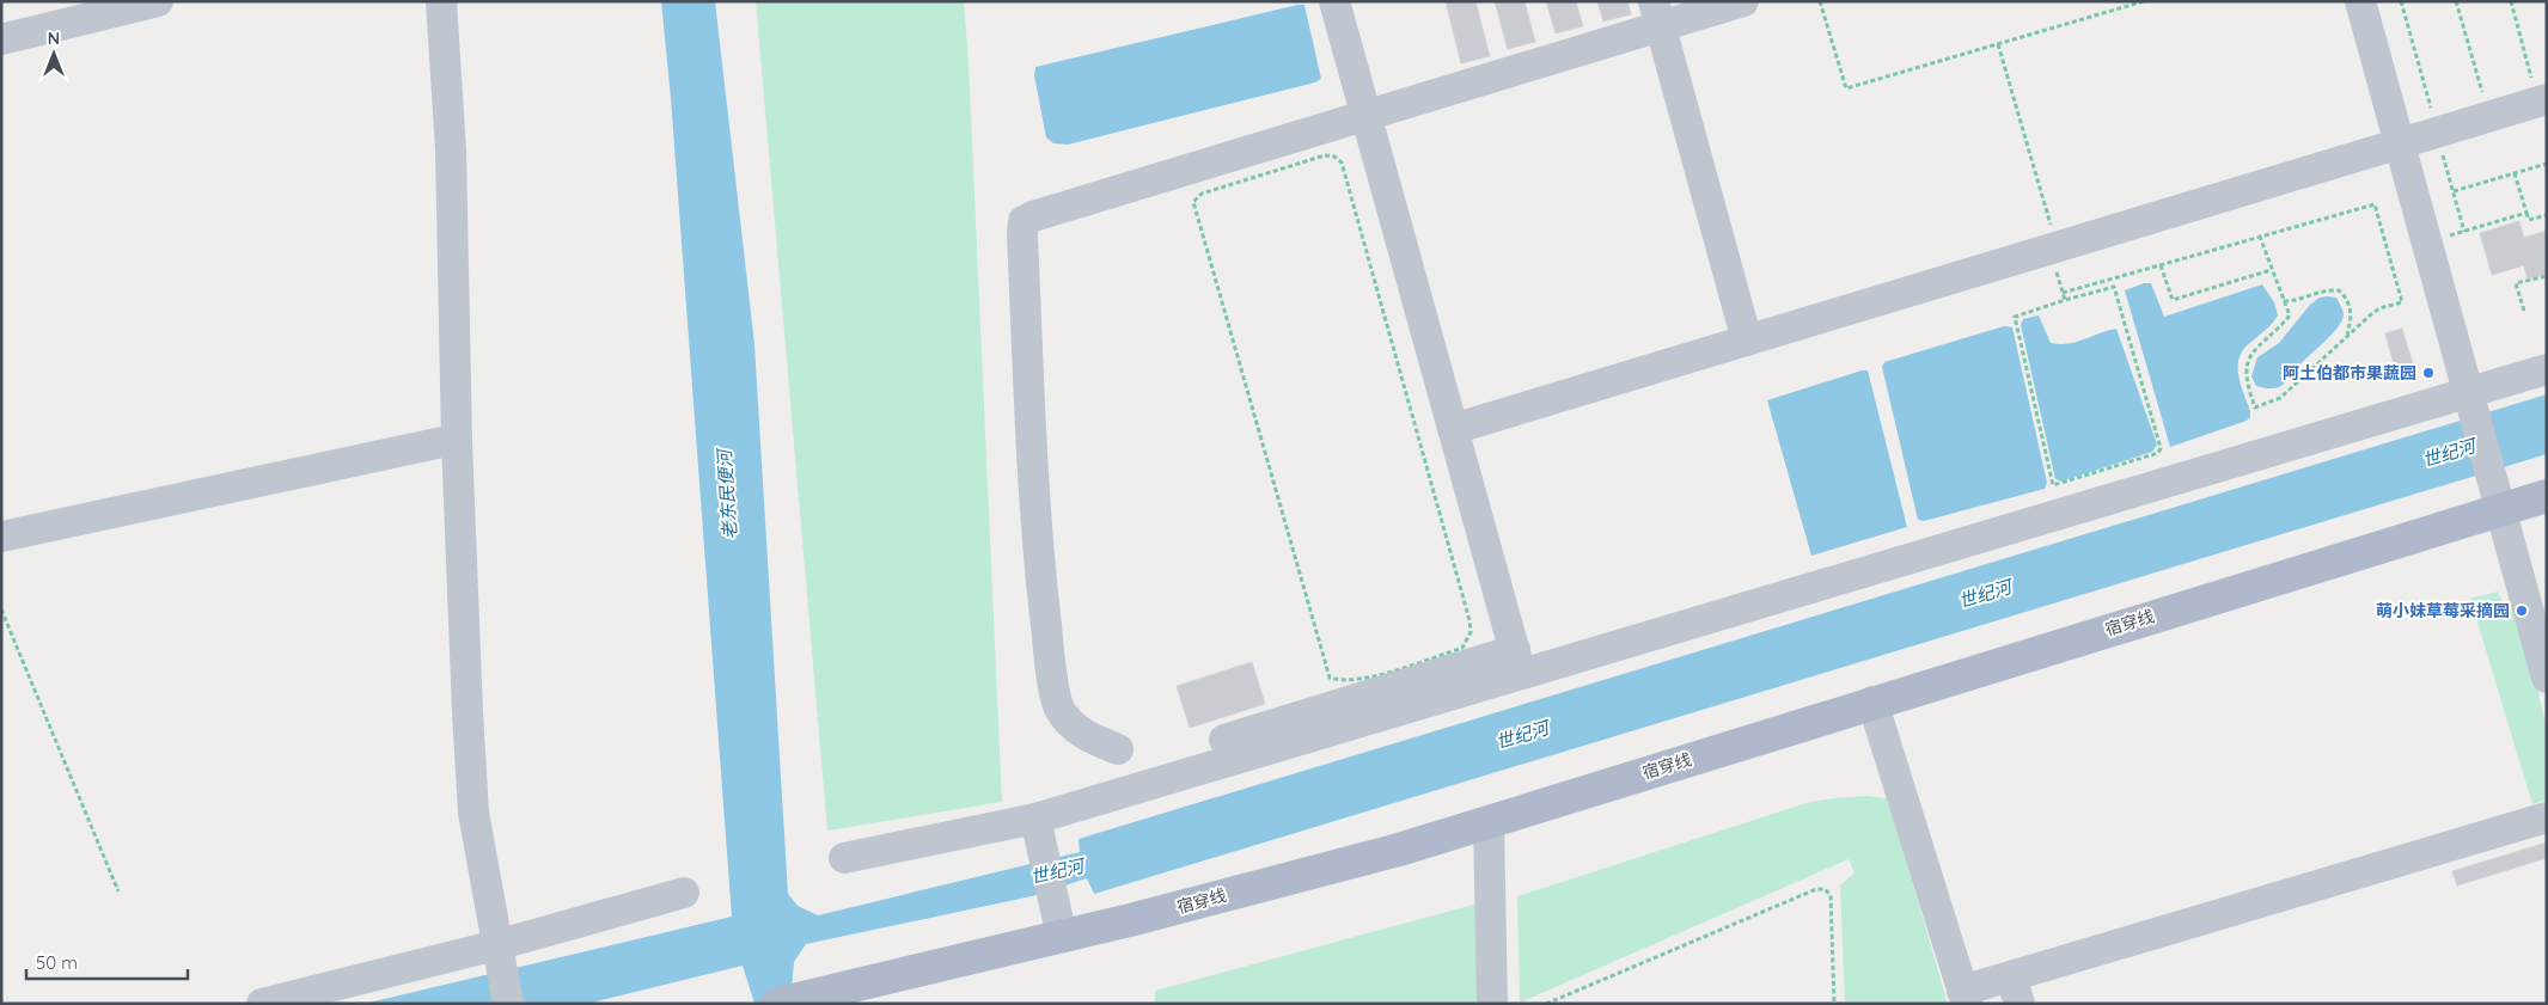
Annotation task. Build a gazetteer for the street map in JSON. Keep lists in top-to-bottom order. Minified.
{"streets":{"main road":["宿穿线"]},"water":["世纪河","老东民便河"],"places":["阿土伯都市果蔬园","萌小妹草莓采摘园"],"scale_bar":"50 m","north":"top"}
